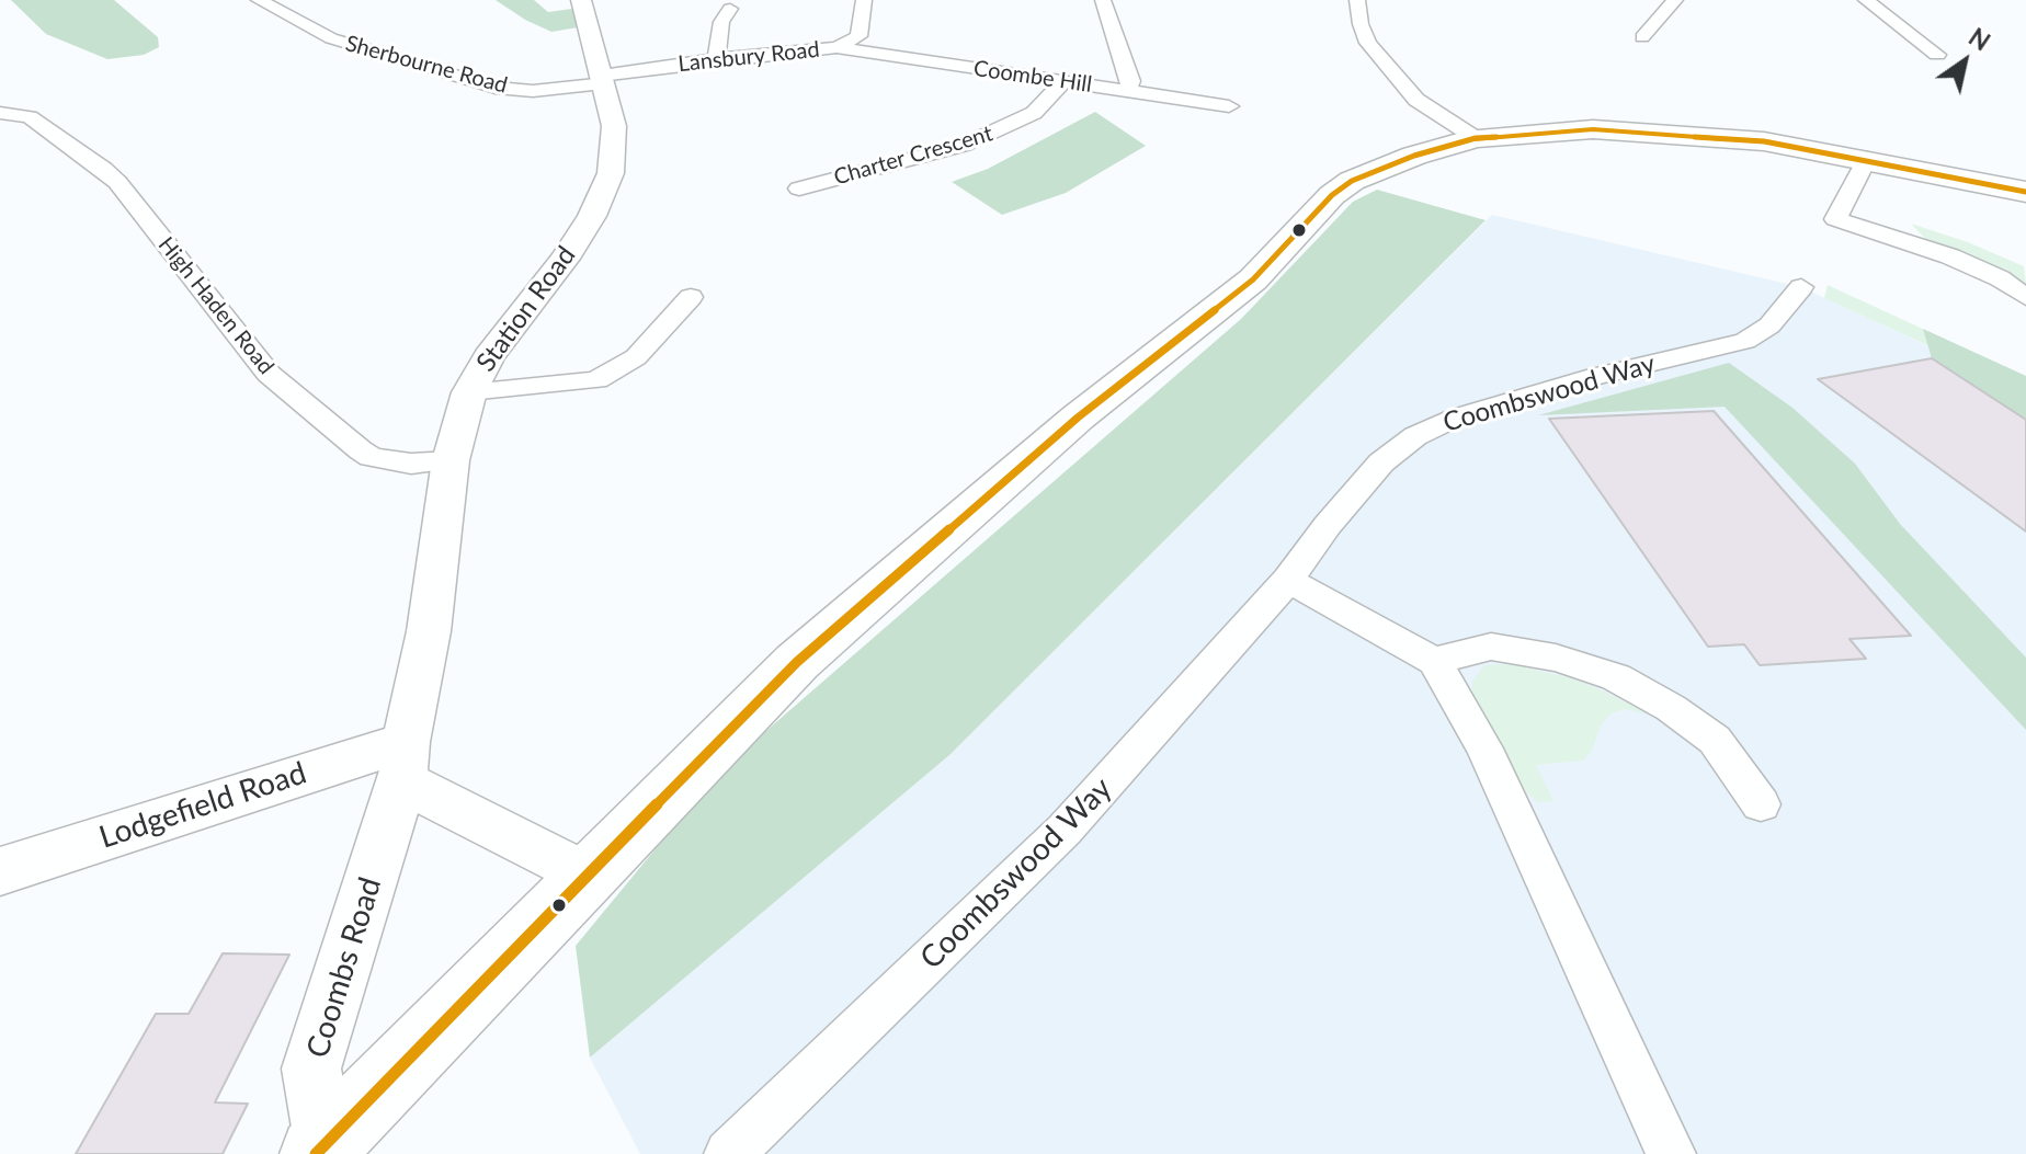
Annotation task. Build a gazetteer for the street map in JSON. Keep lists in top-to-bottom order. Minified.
{"streets":{"street":["Lansbury Road","Sherbourne Road","Coombe Hill","Charter Crescent","High Haden Road","Station Road","Coombswood Way","Lodgefield Road","Coombs Road"]},"crossings":[["Lansbury Road","Sherbourne Road"],["Lansbury Road","Coombe Hill"],["Lansbury Road","Station Road"],["Sherbourne Road","Station Road"],["Coombe Hill","Charter Crescent"],["High Haden Road","Station Road"],["Station Road","Lodgefield Road"],["Station Road","Coombs Road"],["Lodgefield Road","Coombs Road"]],"north":"top right"}
